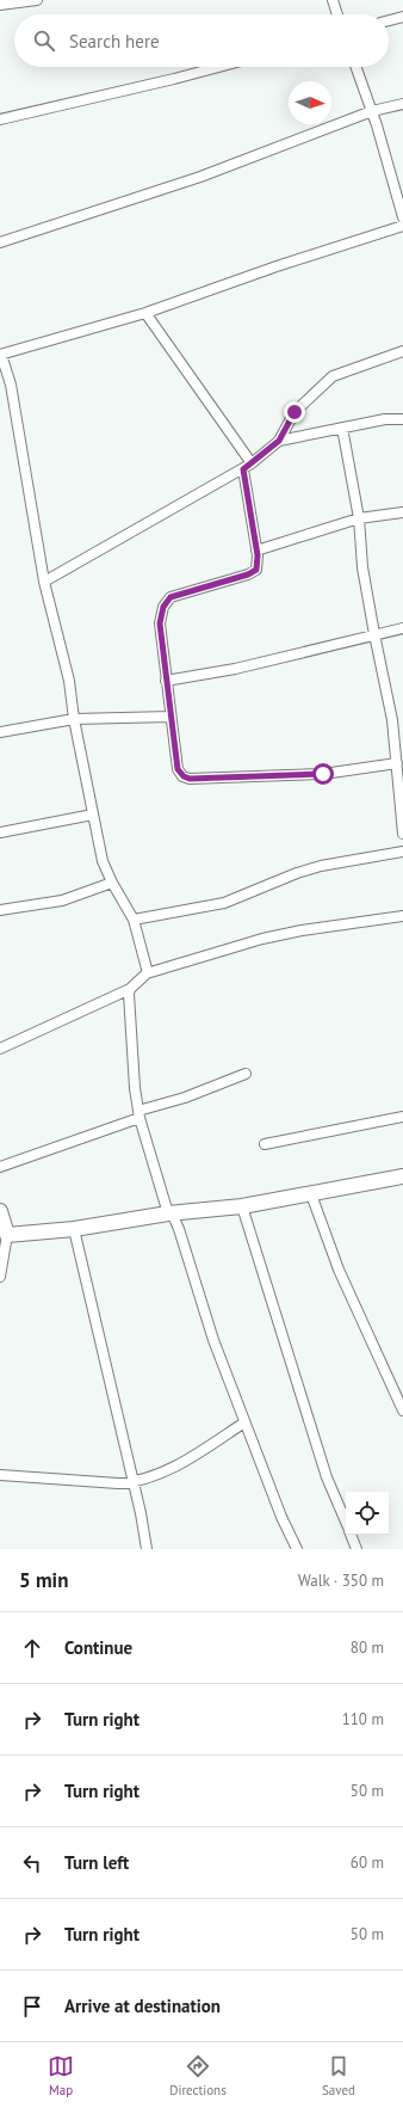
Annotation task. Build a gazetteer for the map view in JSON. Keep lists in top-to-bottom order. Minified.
{"north":"right","page":{"search":"Search here","heading":["5 min","Walk · 350 m"],"list":[["Continue","80 m"],["Turn right","110 m"],["Turn right","50 m"],["Turn left","60 m"],["Turn right","50 m"],"Arrive at destination"],"nav":["Map","Directions","Saved"]}}
